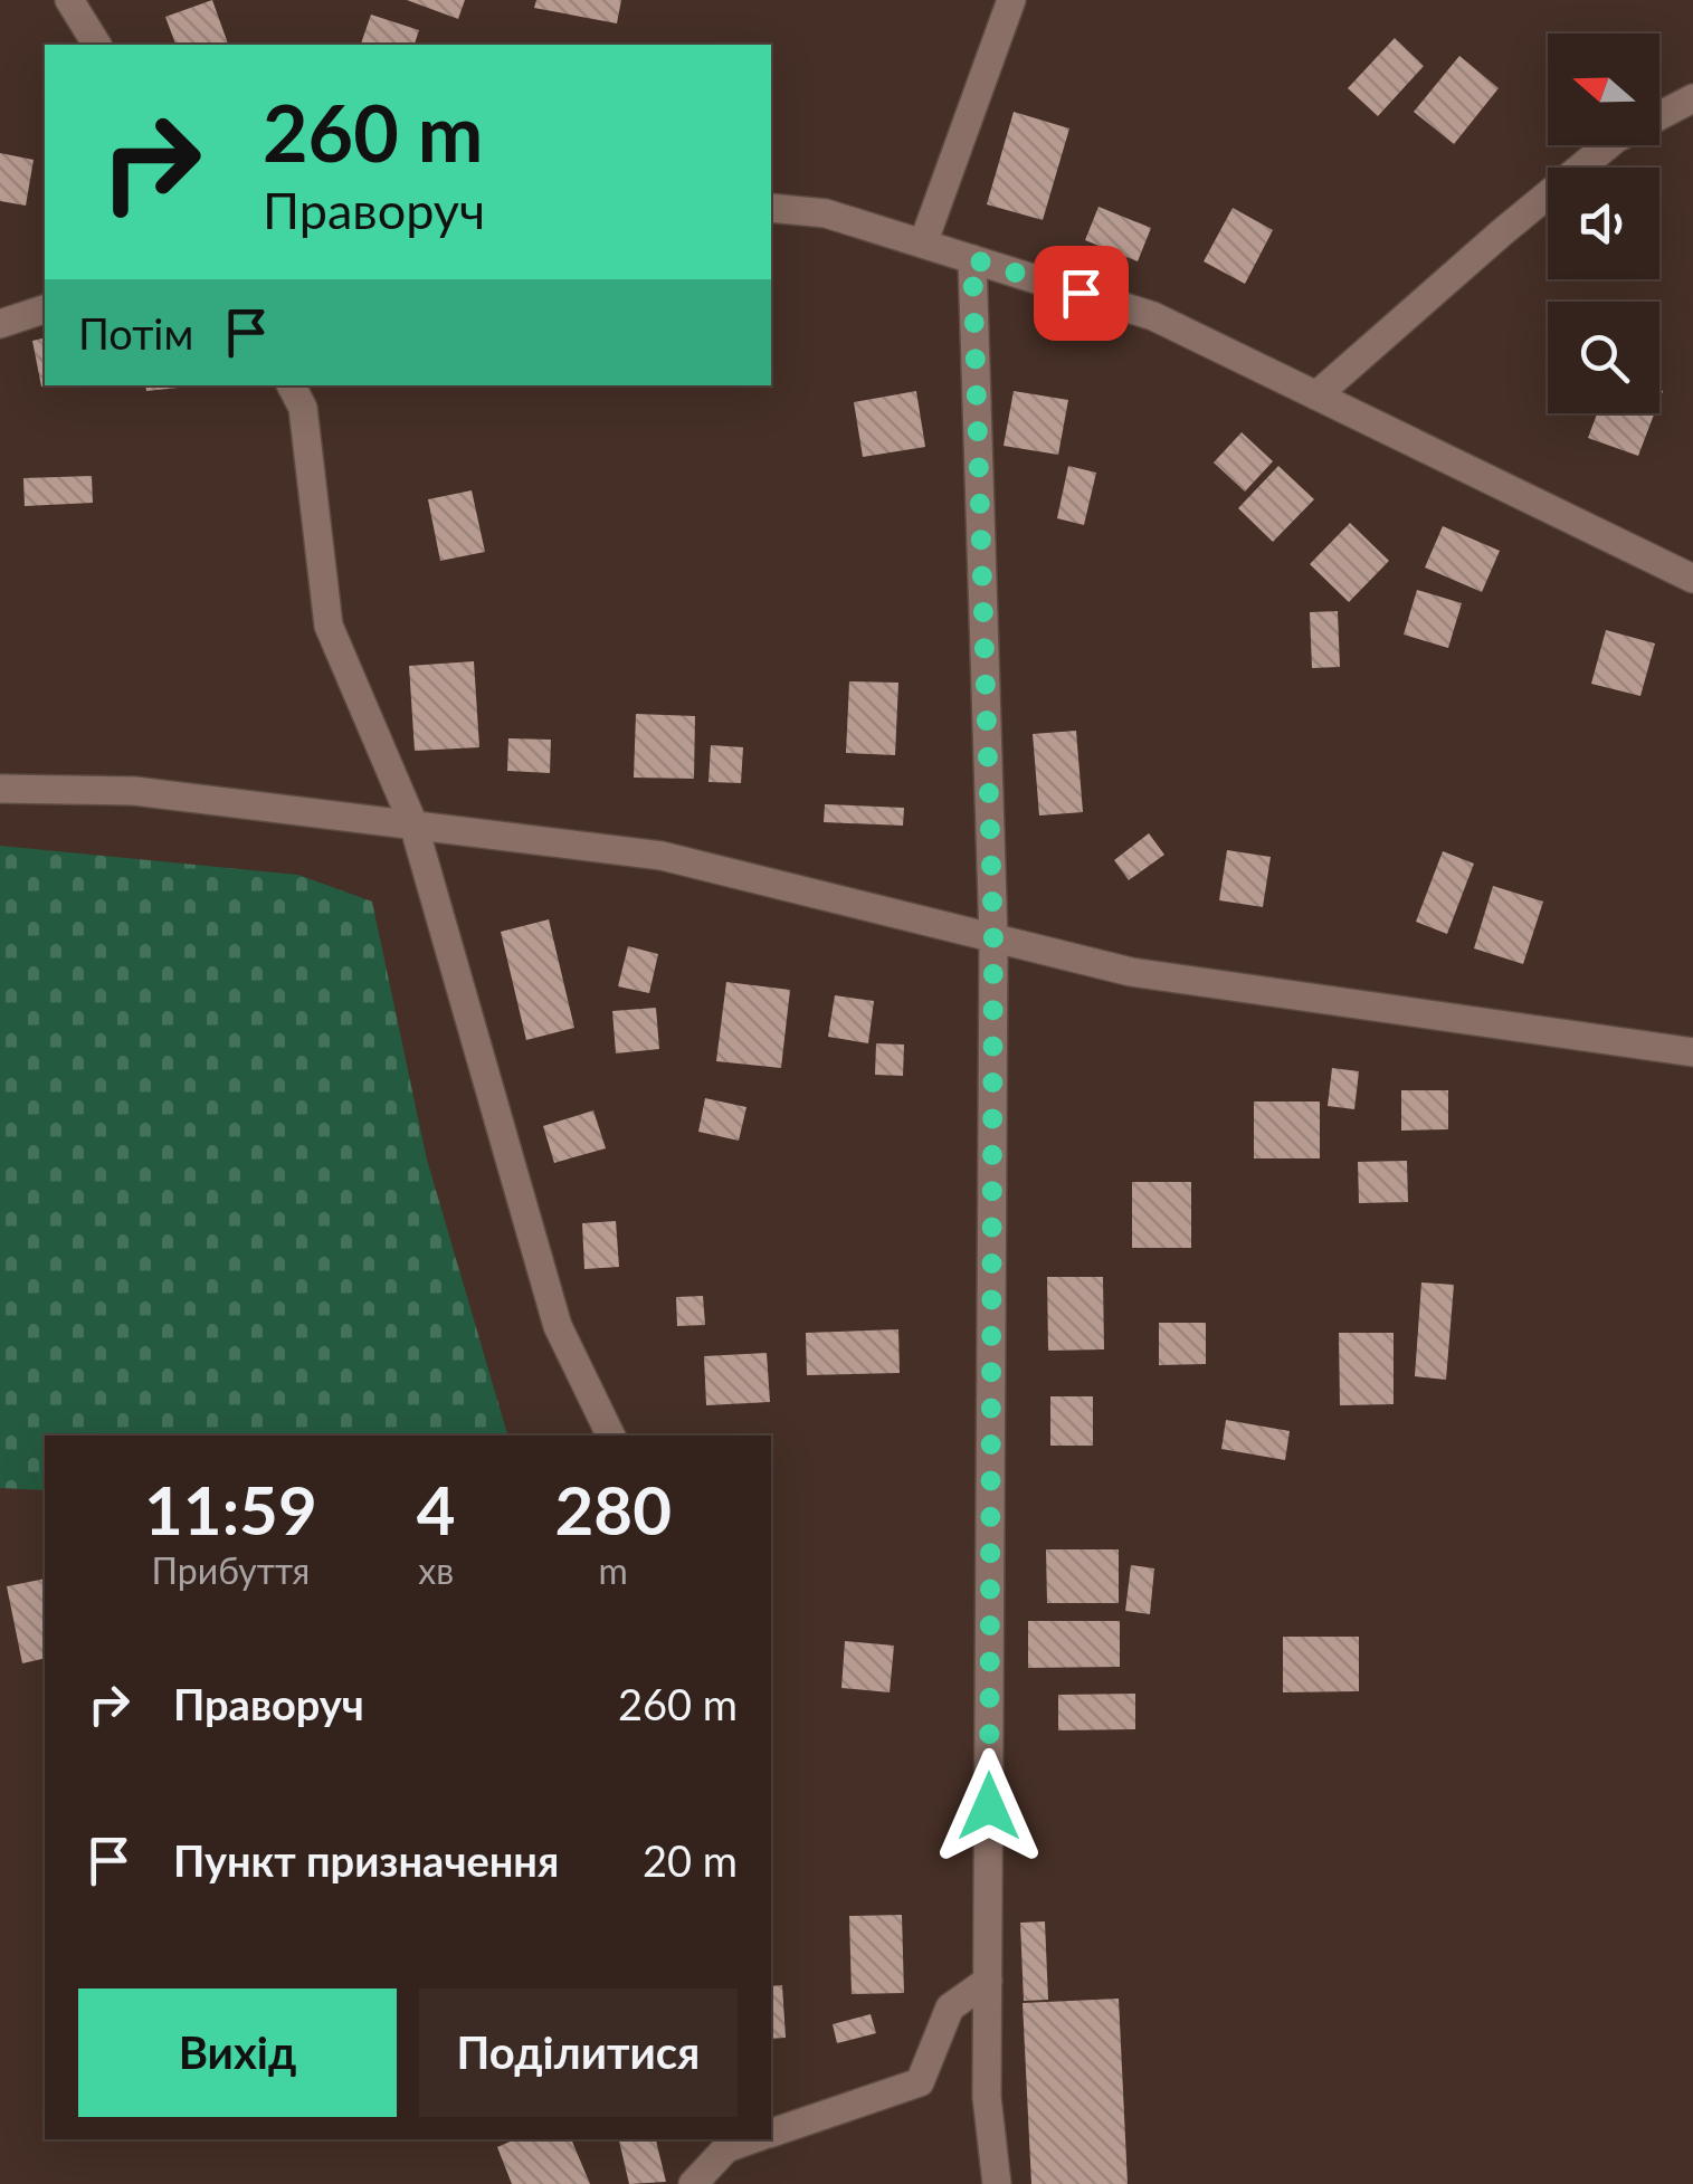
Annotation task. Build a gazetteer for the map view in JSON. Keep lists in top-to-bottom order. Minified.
{"north":"left","page":{"turn":["260 m","Праворуч"],"then":"Потім","eta":["11:59","Прибуття","4","хв","280","m"],"list":[{"name":"Праворуч","value":"260 m"},{"name":"Пункт призначення","value":"20 m"}],"buttons":["Вихід","Поділитися"]}}
